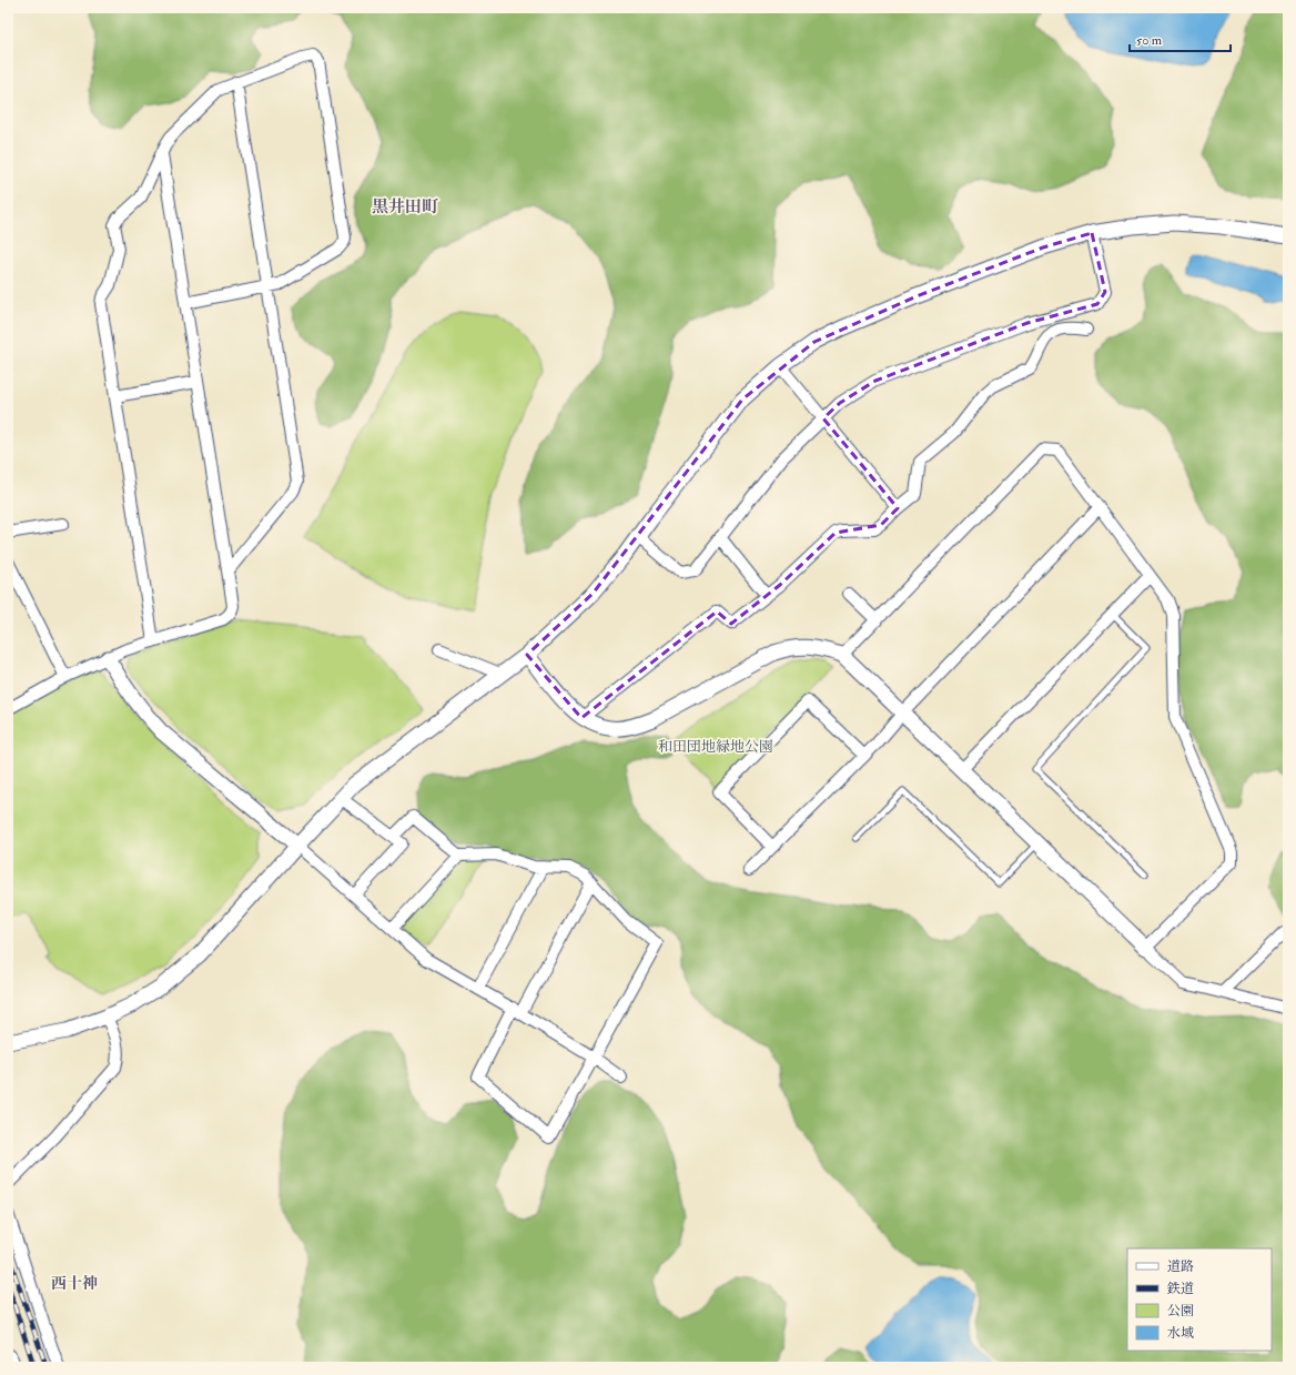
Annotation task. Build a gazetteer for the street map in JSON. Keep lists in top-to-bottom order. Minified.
{"districts":["黒井田町","西十神"],"parks":["和田団地緑地公園"],"legend":["道路","鉄道","公園","水域"],"scale_bar":"50 m"}
